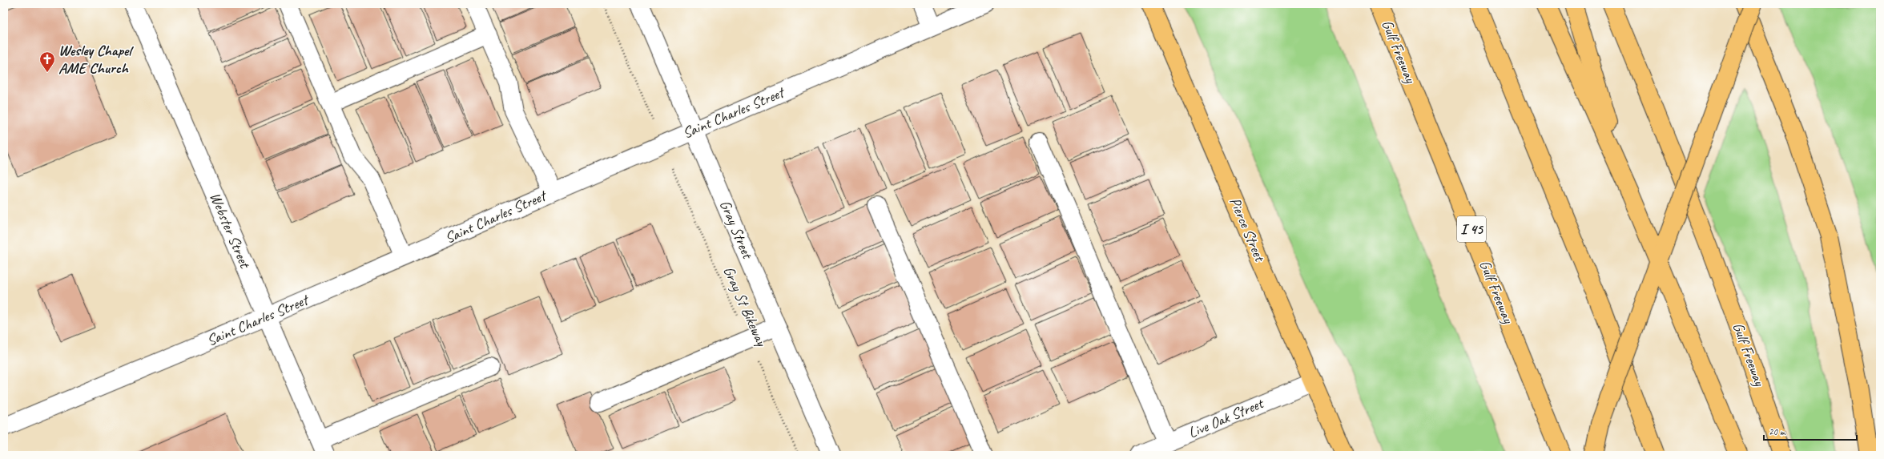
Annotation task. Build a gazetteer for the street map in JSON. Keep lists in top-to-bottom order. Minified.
{"streets":{"main road":["Gulf Freeway","Pierce Street","I 45"],"street":["Saint Charles Street","Gray Street","Webster Street","Live Oak Street"],"path":["Gray St Bikeway"]},"crossings":[["Saint Charles Street","Gray Street"],["Saint Charles Street","Webster Street"],["Pierce Street","Live Oak Street"]],"places":{"church":["Wesley Chapel AME Church"]},"scale_bar":"20 m"}
